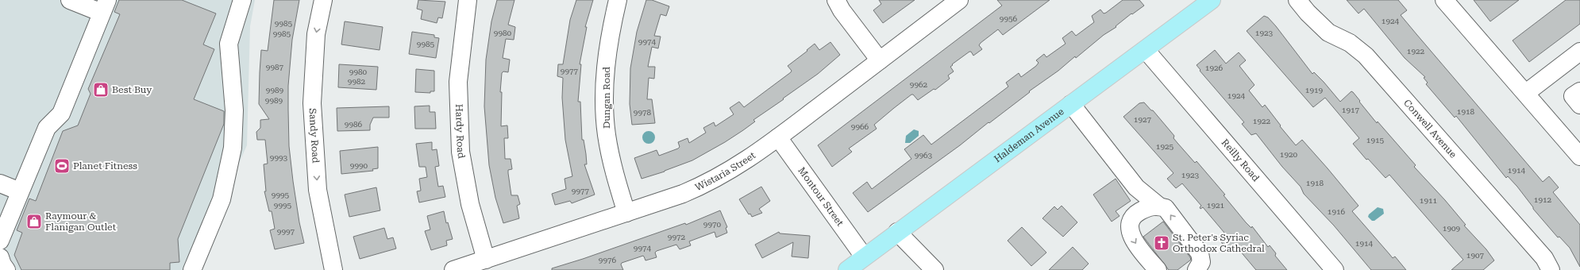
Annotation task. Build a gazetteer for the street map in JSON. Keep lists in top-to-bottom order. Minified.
{"streets":{"main road":["Haldeman Avenue"],"street":["Dungan Road","Conwell Avenue","Hardy Road","Sandy Road","Reilly Road","Wistaria Street","Montour Street"]},"crossings":[["Dungan Road","Wistaria Street"],["Hardy Road","Wistaria Street"],["Haldeman Avenue","Reilly Road"],["Haldeman Avenue","Montour Street"],["Wistaria Street","Montour Street"]],"places":{"shop":["Best Buy","Raymour & Flanigan Outlet"],"sports":["Planet Fitness"],"church":["St. Peter's Syriac Orthodox Cathedral"]},"house_numbers":["9956","1924","9985","9980","1923","9985","9974","9985","1922","9987","1926","9977","9980","9982","9962","9989","1919","1924","9989","1917","1918","9978","1927","1922","9986","9966","1915","1925","1920","9963","9993","9990","1914","1923","1918","9977","9995","1912","1911","9995","1921","1916","9970","1909","9997","9972","1914","9974","1907","9976"]}
